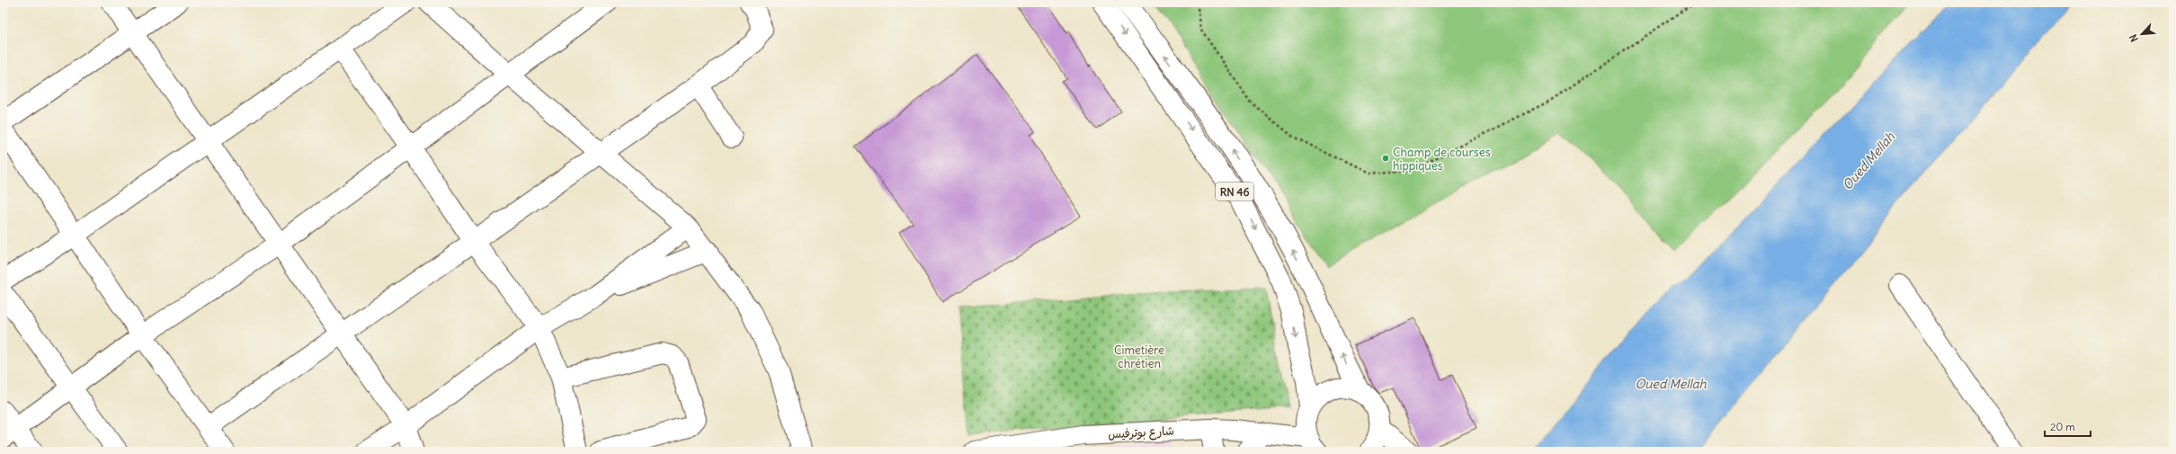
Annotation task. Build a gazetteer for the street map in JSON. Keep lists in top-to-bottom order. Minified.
{"streets":{"main road":["RN 46","شارع بوترفيس"]},"water":["Oued Mellah"],"parks":["Cimetière chrétien"],"places":["Champ de courses hippiques"],"scale_bar":"20 m","north":"bottom left"}
